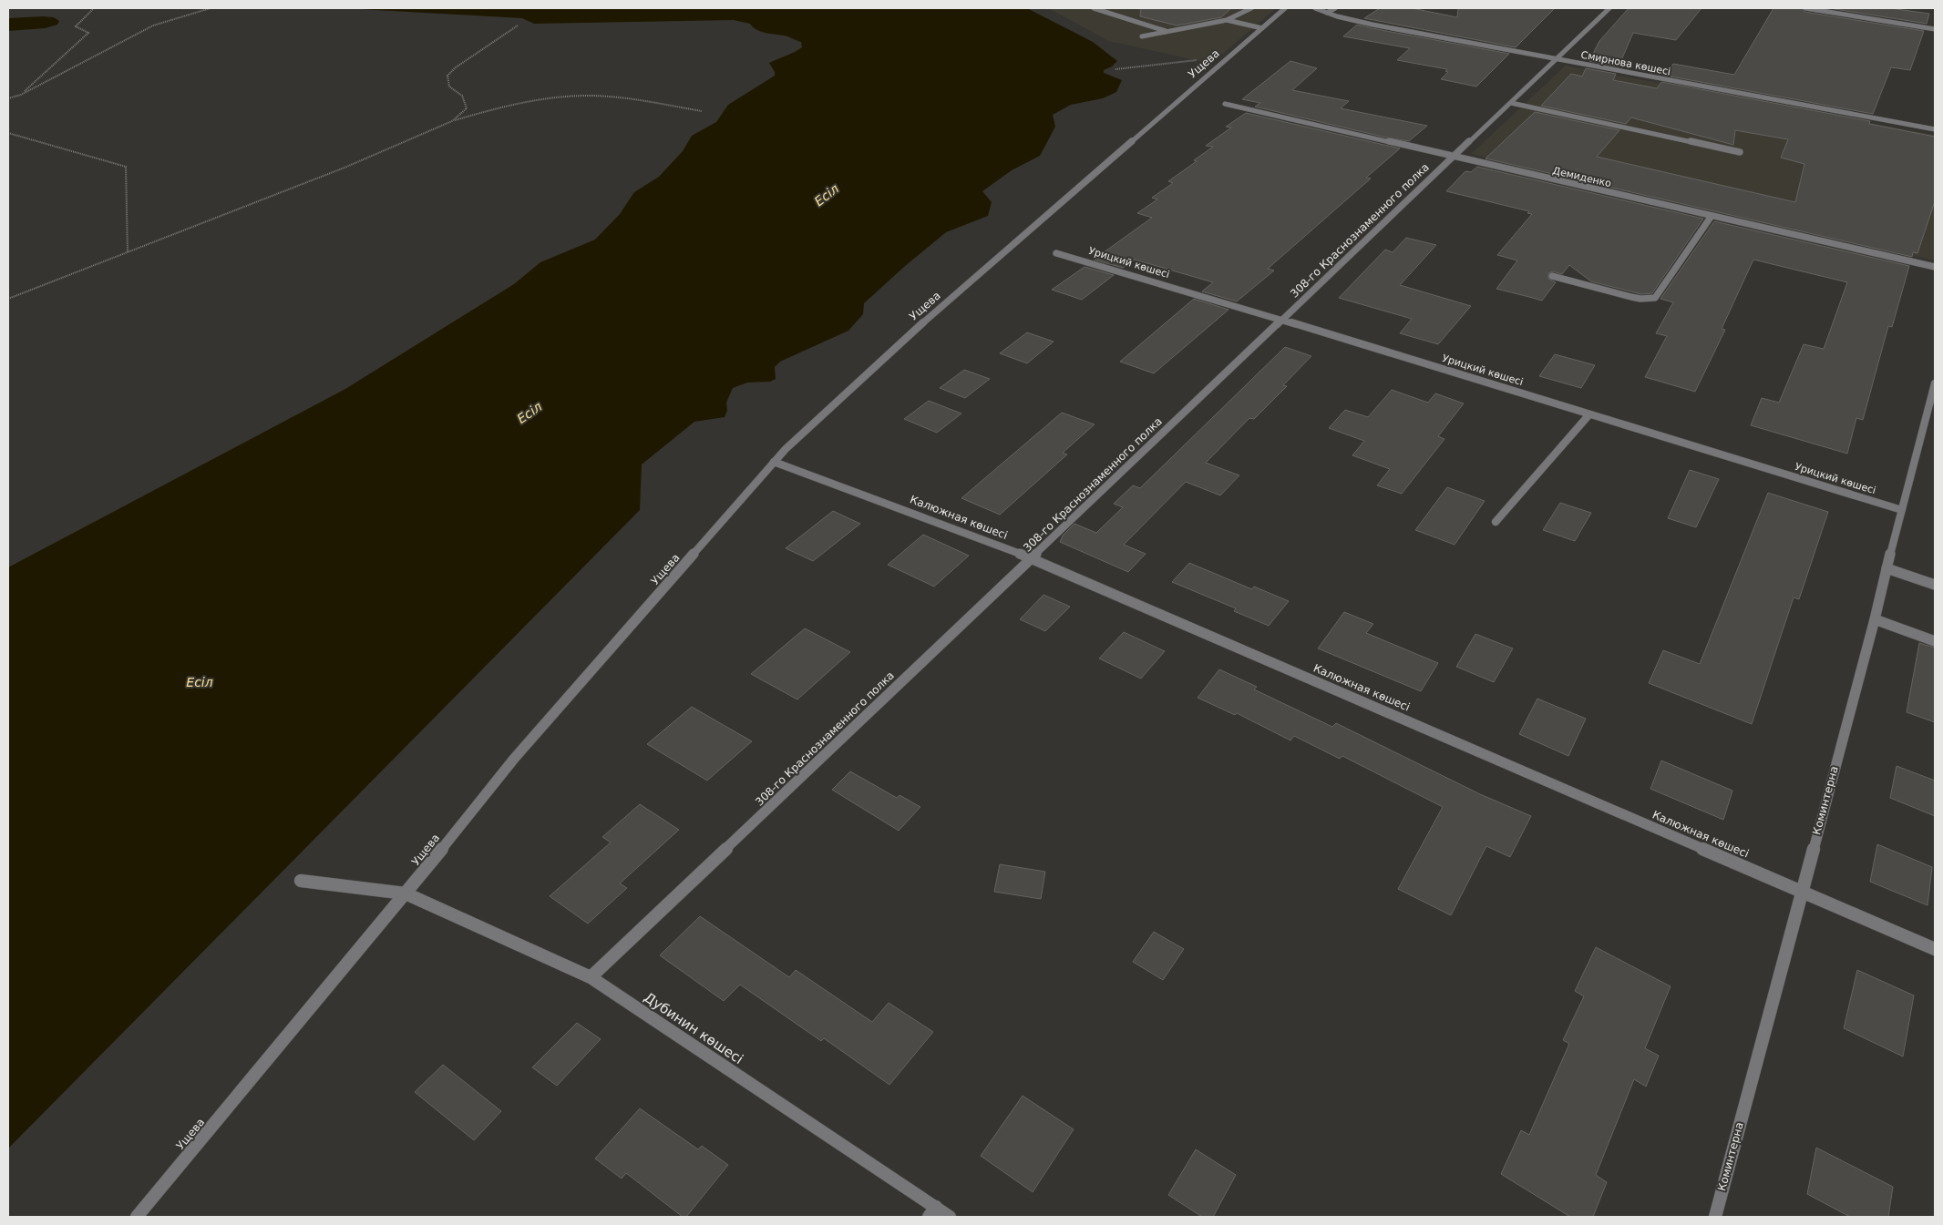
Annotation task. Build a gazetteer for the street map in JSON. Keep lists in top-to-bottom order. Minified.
{"streets":{"street":["Смирнова көшесі","Ущева","Демиденко","308-го Краснознаменного полка","Урицкий көшесі","Калюжная көшесі","Коминтерна","Дубинин көшесі"]},"crossings":[["Смирнова көшесі","308-го Краснознаменного полка"],["Ущева","Калюжная көшесі"],["Ущева","Дубинин көшесі"],["Демиденко","308-го Краснознаменного полка"],["308-го Краснознаменного полка","Урицкий көшесі"],["308-го Краснознаменного полка","Калюжная көшесі"],["308-го Краснознаменного полка","Дубинин көшесі"],["Урицкий көшесі","Коминтерна"],["Калюжная көшесі","Коминтерна"]],"water":["Есіл"]}
